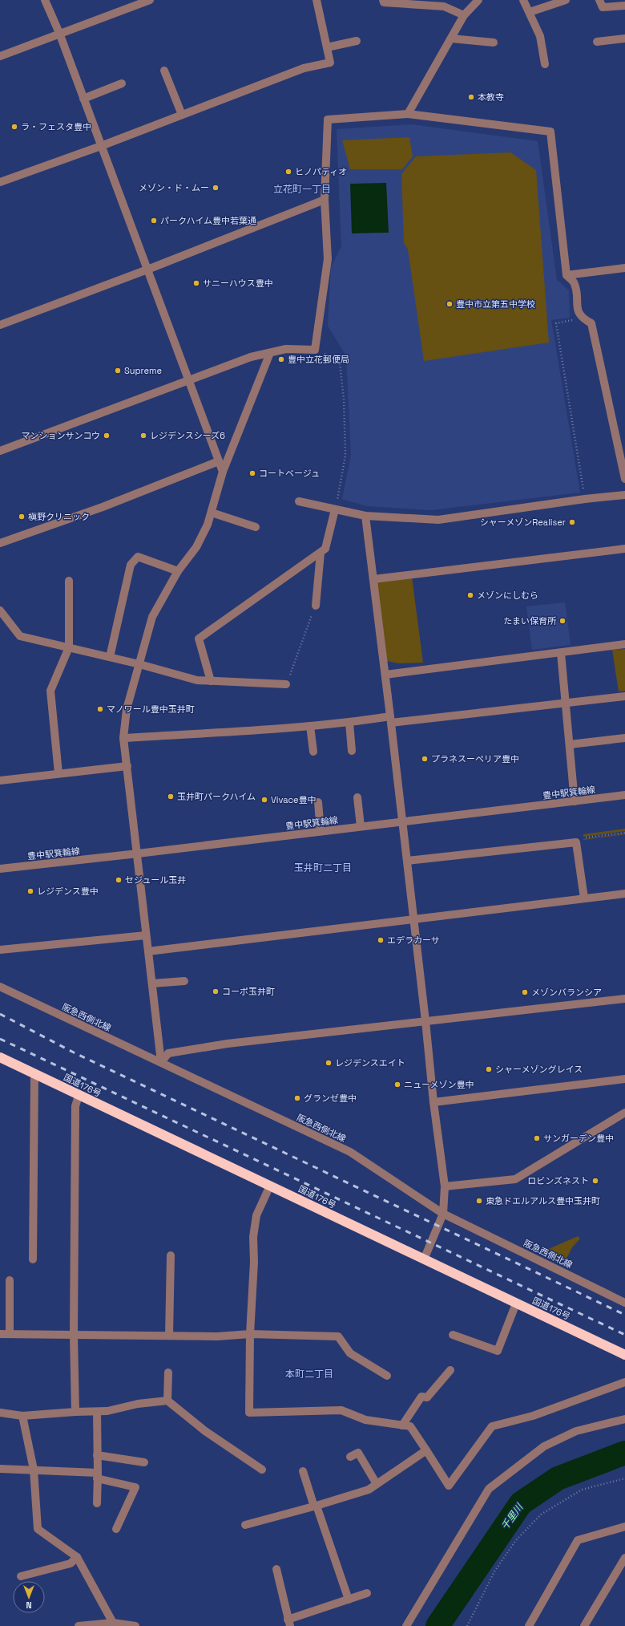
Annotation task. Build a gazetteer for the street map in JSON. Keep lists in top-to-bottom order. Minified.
{"streets":{"highway":["国道176号"],"street":["豊中駅箕輪線","阪急西側北線"]},"districts":["立花町一丁目","玉井町二丁目","本町二丁目"],"water":["千里川"],"places":["本教寺","ラ・フェスタ豊中","ヒノパティオ","メゾン・ド・ムー","パークハイム豊中若葉通","サニーハウス豊中","豊中市立第五中学校","豊中立花郵便局","Supreme","マンションサンコウ","レジデンスシーズ6","コートベージュ","槇野クリニック","シャーメゾンRealiser","メゾンにしむら","たまい保育所","マノワール豊中玉井町","プラネスーペリア豊中","玉井町パークハイム","Vivace豊中","セジュール玉井","レジデンス豊中","エデラカーサ","コーポ玉井町","メゾンバランシア","レジデンスエイト","シャーメゾングレイス","ニューメゾン豊中","グランゼ豊中","サンガーデン豊中","ロビンズネスト","東急ドエルアルス豊中玉井町"],"north":"bottom"}
